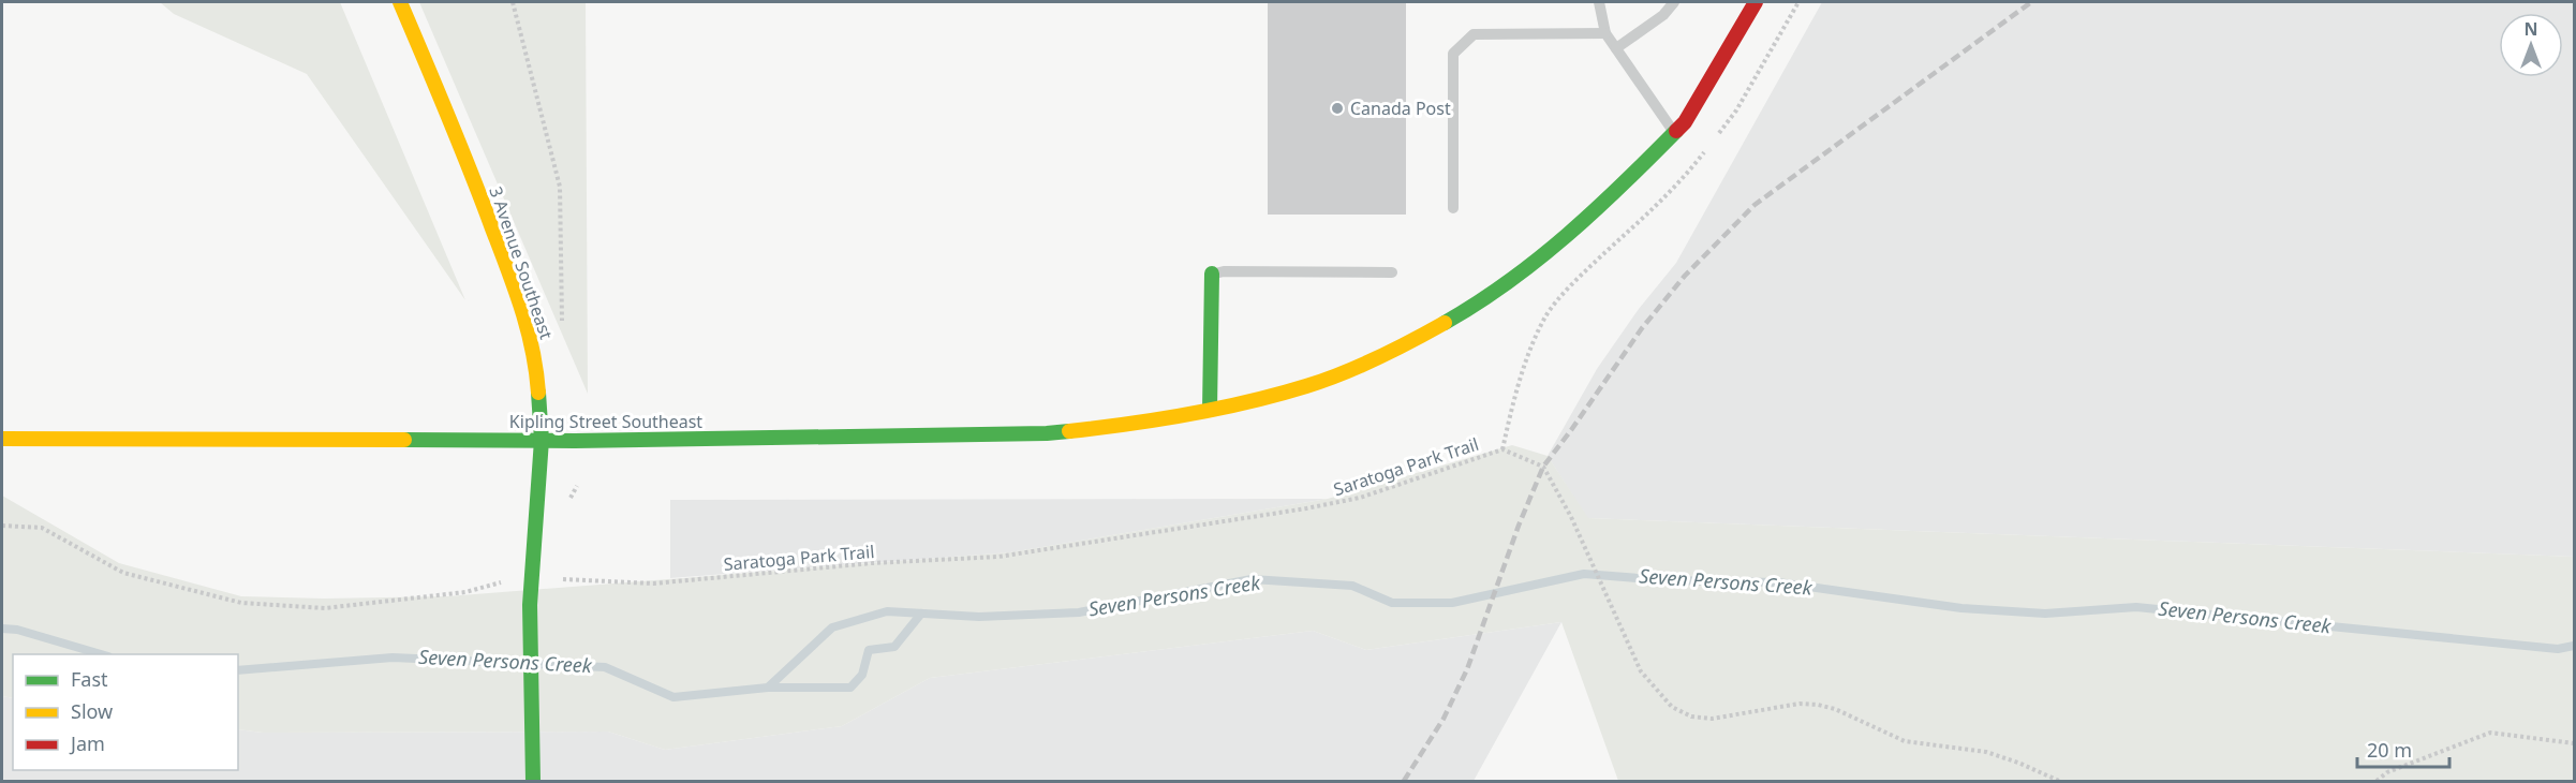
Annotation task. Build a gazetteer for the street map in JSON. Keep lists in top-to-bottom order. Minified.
{"streets":{"street":["3 Avenue Southeast","Kipling Street Southeast"],"path":["Saratoga Park Trail"]},"crossings":[["3 Avenue Southeast","Kipling Street Southeast"],["3 Avenue Southeast","Saratoga Park Trail"]],"water":["Seven Persons Creek"],"places":["Canada Post"],"legend":["Fast","Slow","Jam"],"scale_bar":"20 m","north":"top"}
